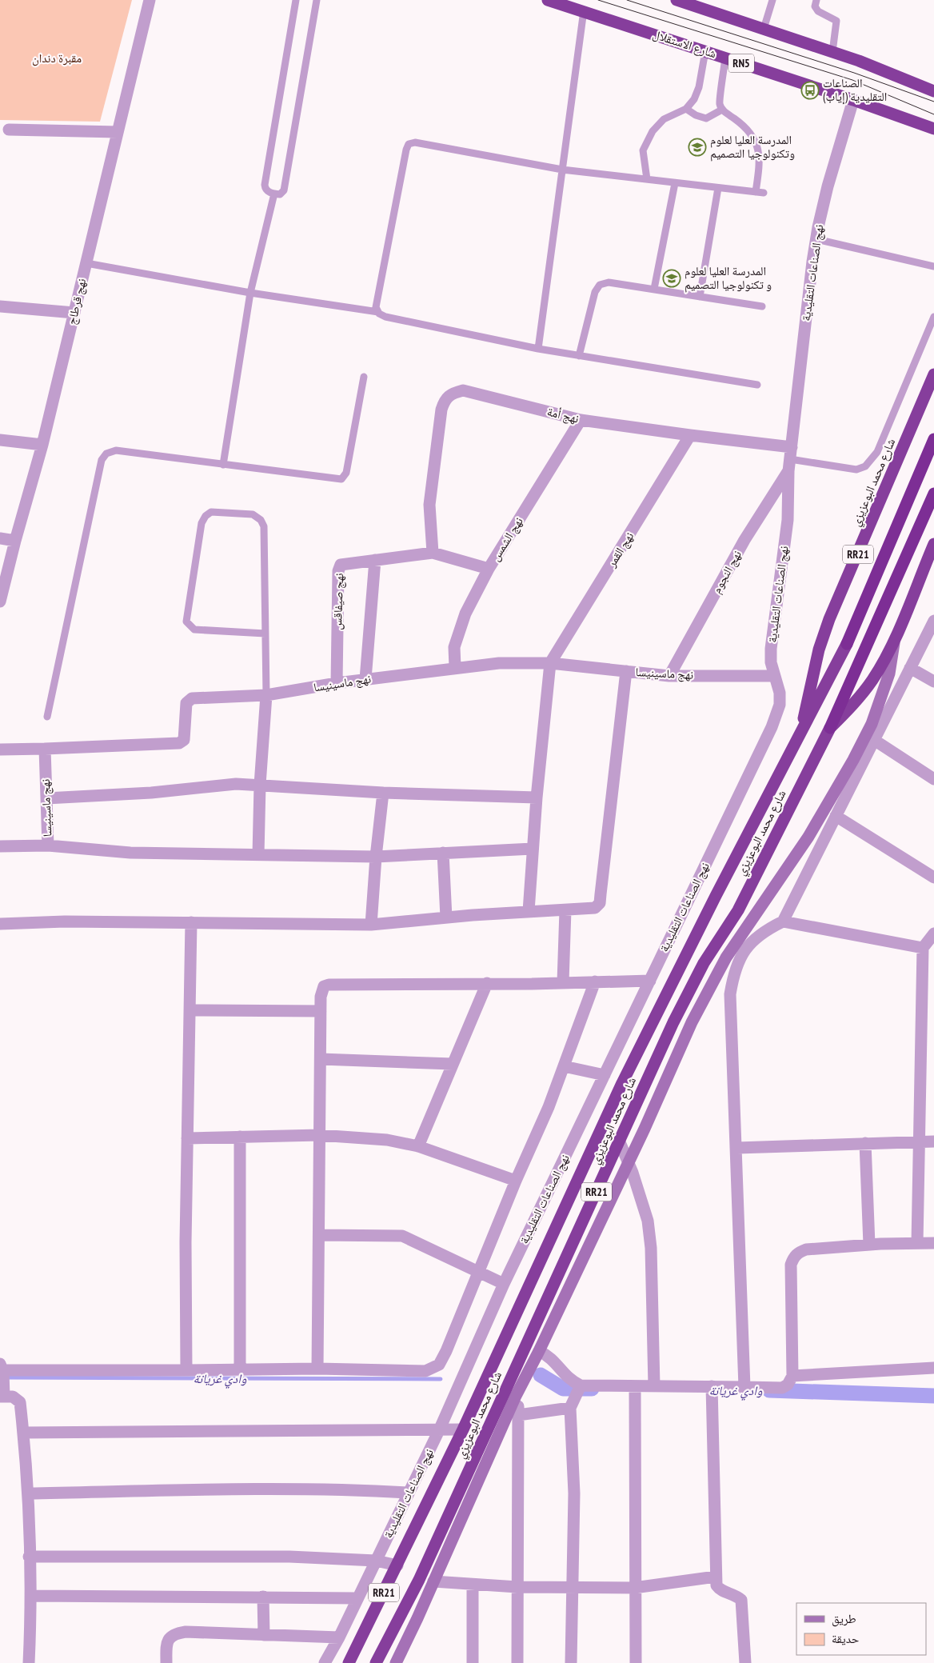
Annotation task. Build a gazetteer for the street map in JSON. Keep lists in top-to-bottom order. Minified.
{"streets":{"highway":["شارع الاستقلال","RN5","شارع محمد البوعزيزي","RR21"],"street":["نهج الصناعات التقليدية","نهج قرطاج","نهج أمة","نهج الشمس","نهج القمر","نهج النجوم","نهج صيفاقس","نهج ماسينيسا"]},"crossings":[["شارع الاستقلال","نهج الصناعات التقليدية"],["نهج الصناعات التقليدية","نهج أمة"],["نهج الصناعات التقليدية","نهج النجوم"],["نهج الصناعات التقليدية","نهج ماسينيسا"],["نهج أمة","نهج الشمس"],["نهج أمة","نهج القمر"],["نهج أمة","نهج صيفاقس"],["نهج الشمس","نهج صيفاقس"],["نهج الشمس","نهج ماسينيسا"],["نهج القمر","نهج ماسينيسا"],["نهج النجوم","نهج ماسينيسا"],["نهج صيفاقس","نهج ماسينيسا"]],"water":["وادي غريانة"],"parks":["مقبرة دندان"],"places":{"bus stop":["الصناعات التقليدية (إياب)"],"school or university":["المدرسة العليا لعلوم وتكنولوجيا التصميم","المدرسة العليا لعلوم و تكنولوجيا التصميم"]},"legend":["طريق","حديقة"]}
